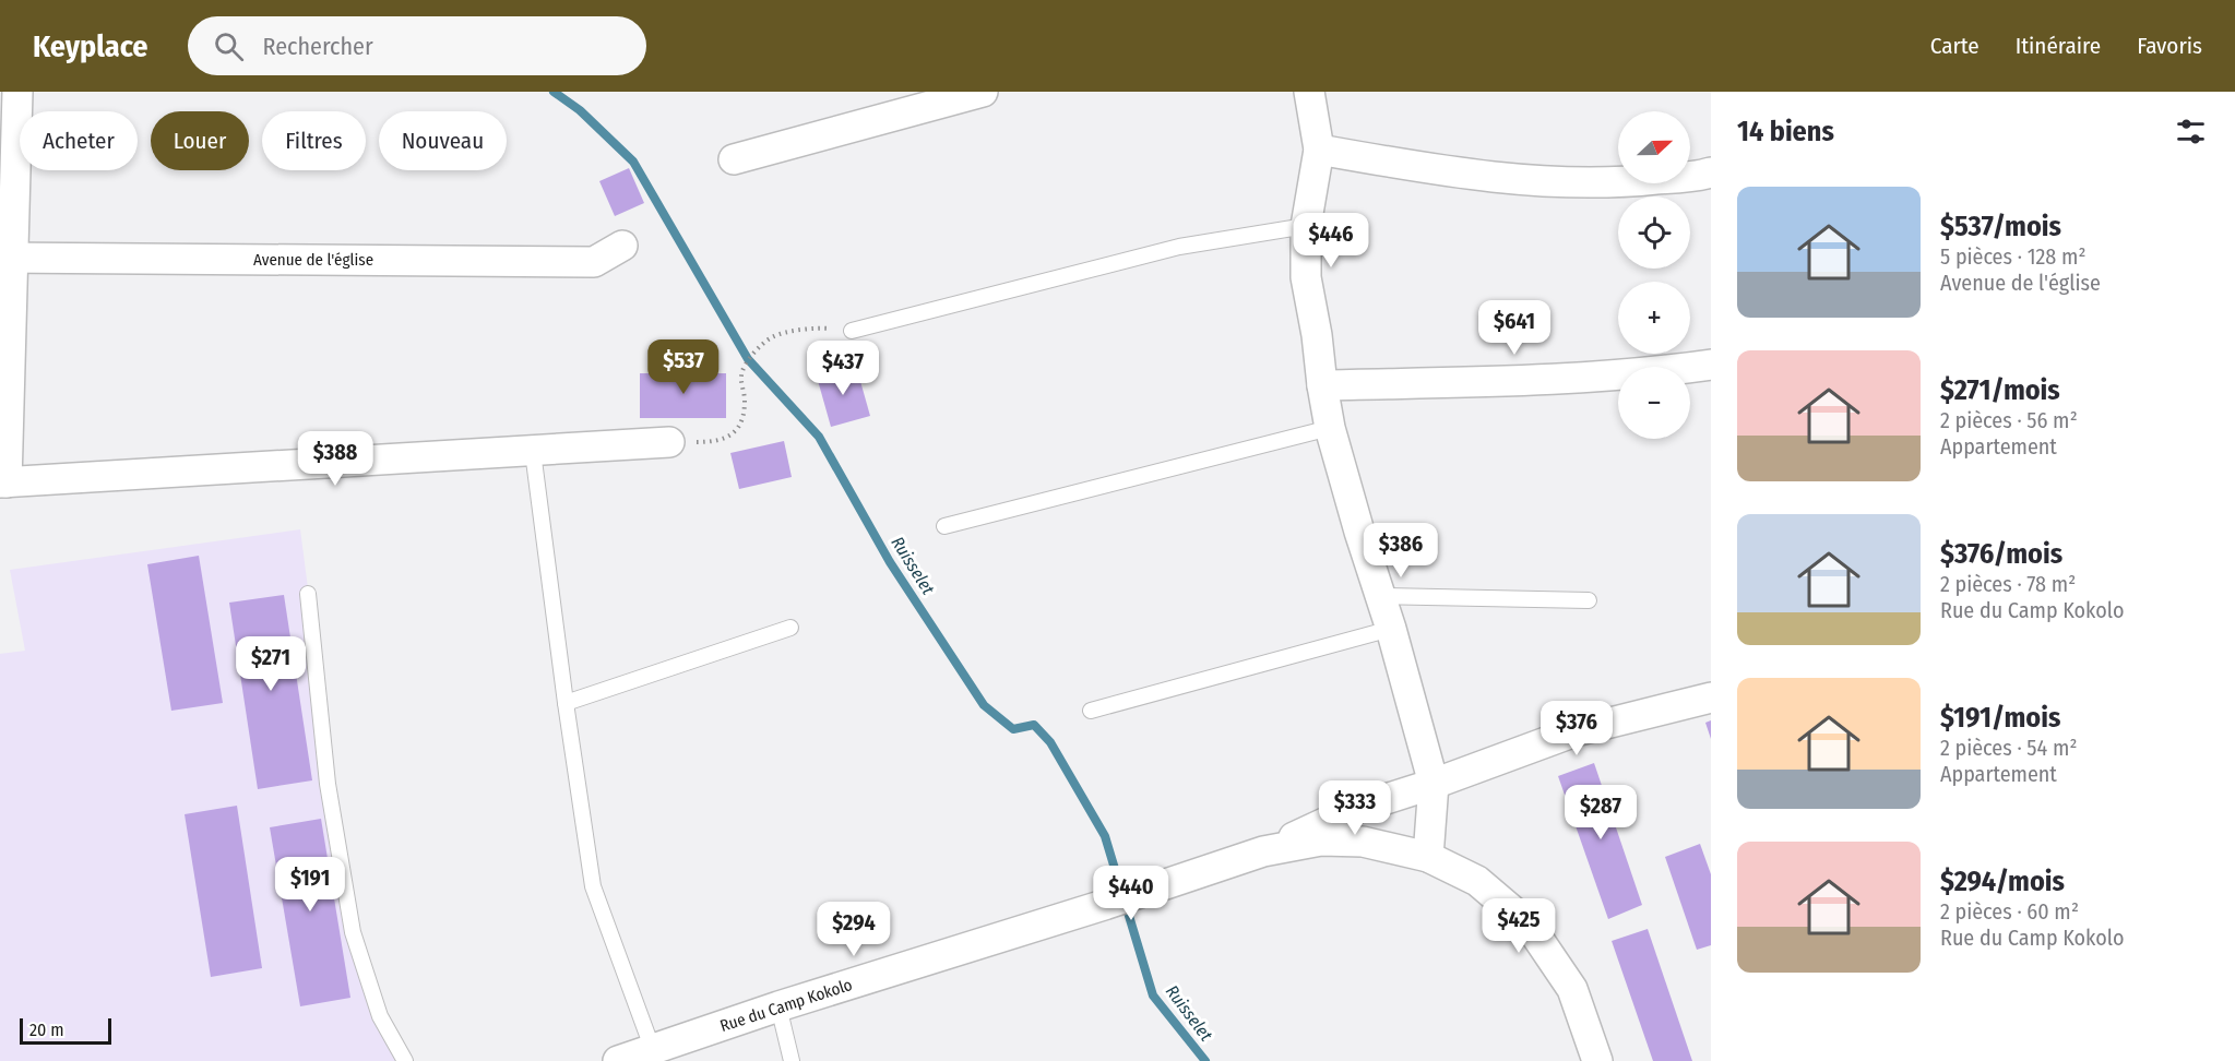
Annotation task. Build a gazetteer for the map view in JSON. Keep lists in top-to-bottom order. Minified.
{"streets":{"street":["Avenue de l'église","Rue du Camp Kokolo"]},"water":["Ruisselet"],"scale_bar":"20 m","north":"right","page":{"header":"Keyplace","search":"Rechercher","nav":["Carte","Itinéraire","Favoris"],"heading":"14 biens","map_buttons":["+","−"],"chip":["Acheter","Louer","Filtres","Nouveau"],"list":[{"name":"$537/mois","note":"5 pièces · 128 m² · Avenue de l'église"},{"name":"$271/mois","note":"2 pièces · 56 m² · Appartement"},{"name":"$376/mois","note":"2 pièces · 78 m² · Rue du Camp Kokolo"},{"name":"$191/mois","note":"2 pièces · 54 m² · Appartement"},{"name":"$294/mois","note":"2 pièces · 60 m² · Rue du Camp Kokolo"}],"price":["$446","$641","$537","$437","$388","$386","$271","$376","$333","$287","$191","$440","$425","$294"],"scale":"20 m"}}
